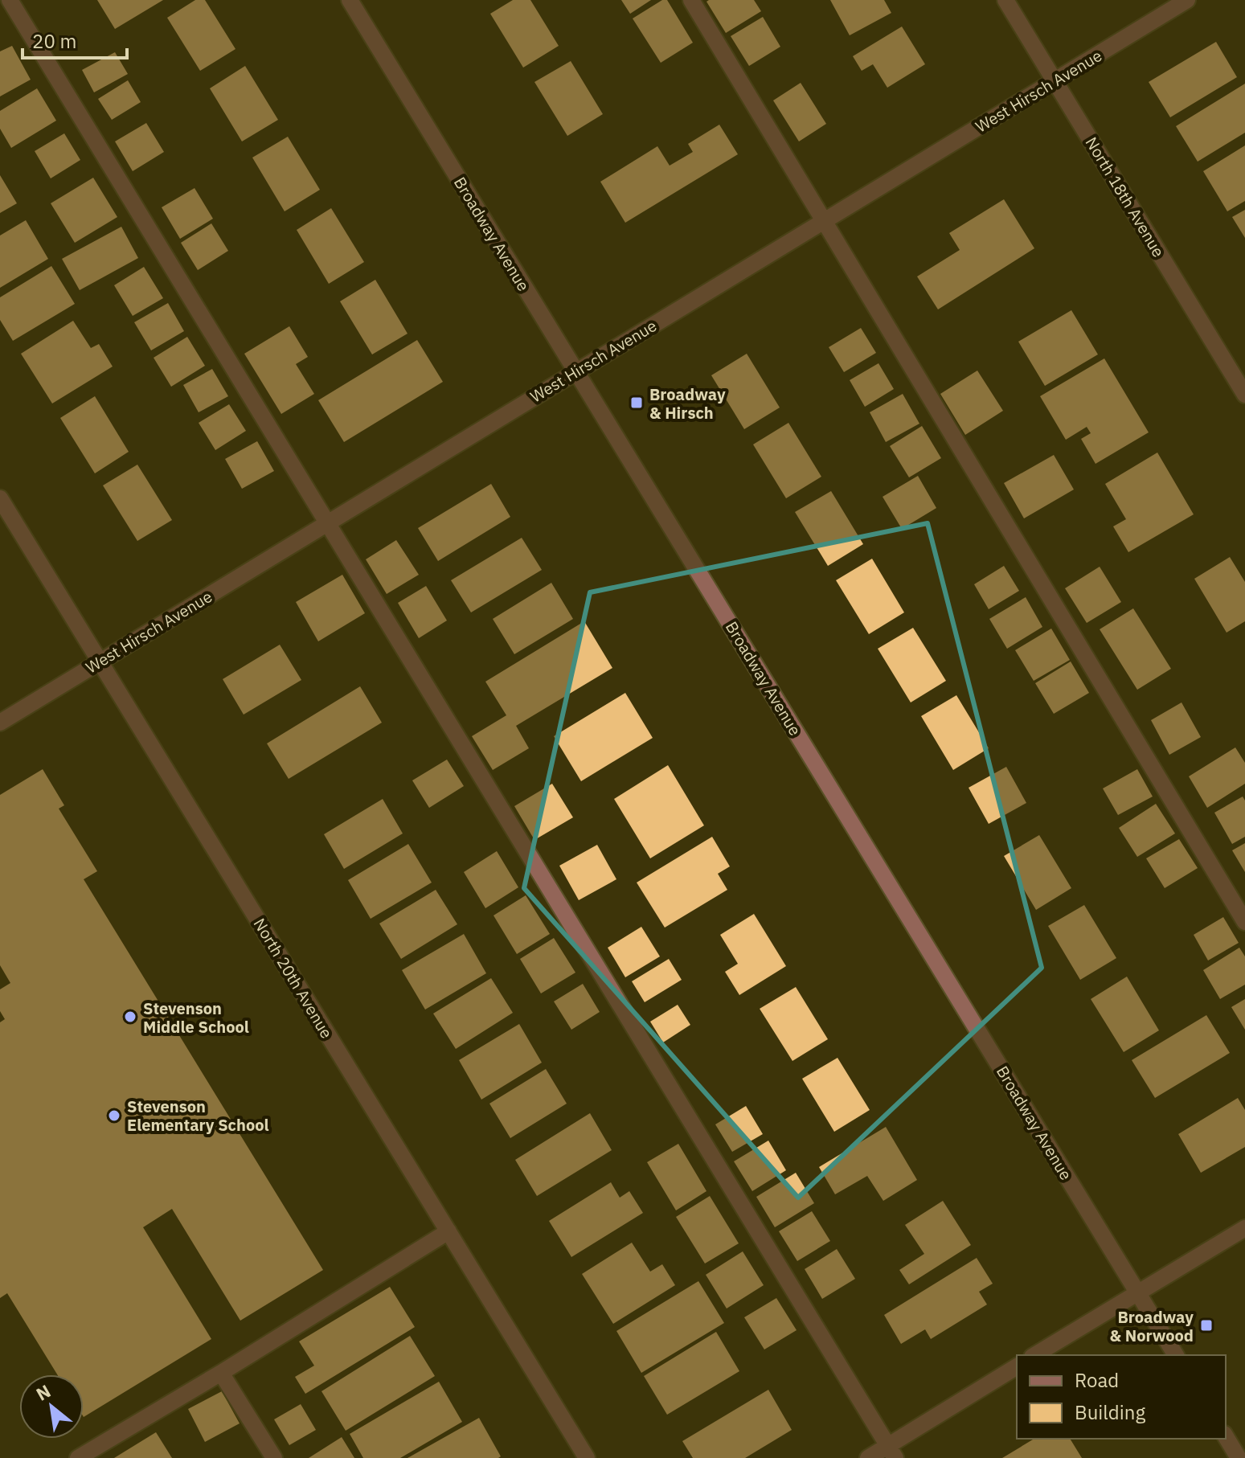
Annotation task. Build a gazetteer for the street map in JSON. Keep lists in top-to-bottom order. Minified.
{"streets":{"street":["West Hirsch Avenue","North 18th Avenue","Broadway Avenue","North 20th Avenue"]},"crossings":[["West Hirsch Avenue","North 18th Avenue"],["West Hirsch Avenue","Broadway Avenue"],["West Hirsch Avenue","North 20th Avenue"]],"places":{"transit":["Broadway & Hirsch","Broadway & Norwood"],"other":["Stevenson Middle School","Stevenson Elementary School"]},"legend":["Road","Building"],"scale_bar":"20 m","north":"top left"}
